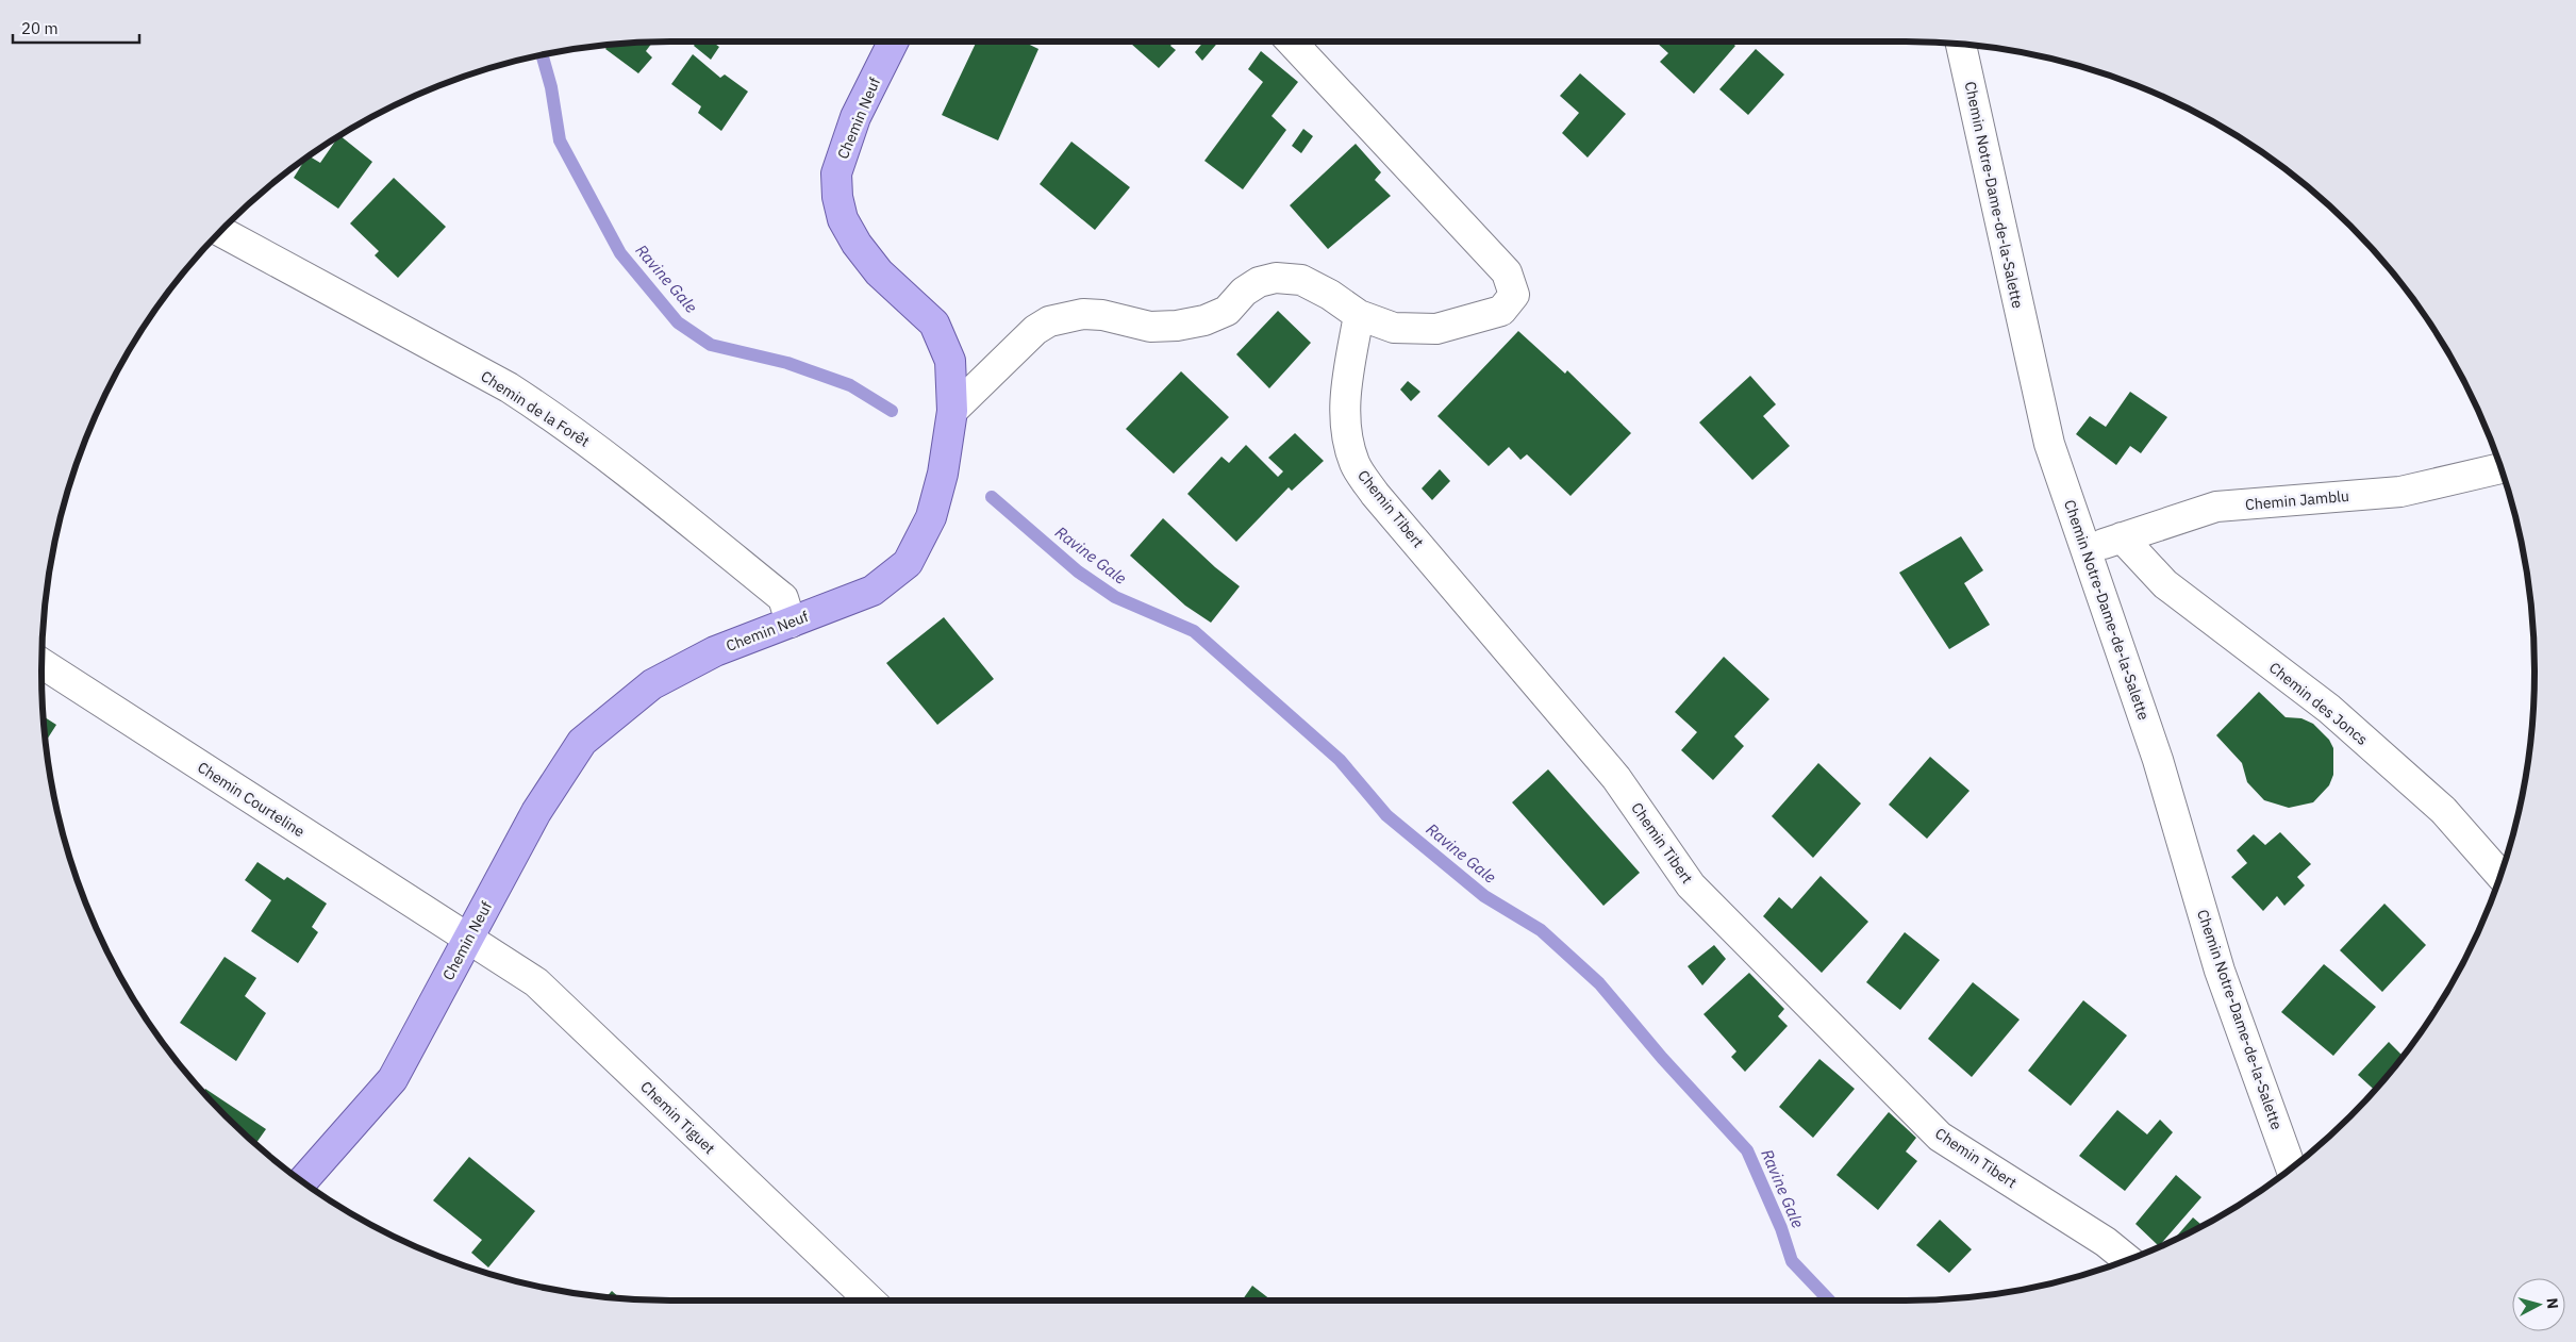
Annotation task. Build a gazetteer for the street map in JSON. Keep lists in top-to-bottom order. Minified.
{"streets":{"main road":["Chemin Neuf"],"street":["Chemin Notre-Dame-de-la-Salette","Chemin de la Forêt","Chemin Jamblu","Chemin Tibert","Chemin des Joncs","Chemin Courteline","Chemin Tiguet"]},"crossings":[["Chemin Neuf","Chemin de la Forêt"],["Chemin Neuf","Chemin Courteline"],["Chemin Neuf","Chemin Tiguet"],["Chemin Notre-Dame-de-la-Salette","Chemin Jamblu"],["Chemin Jamblu","Chemin des Joncs"],["Chemin Courteline","Chemin Tiguet"]],"water":["Ravine Gale"],"scale_bar":"20 m","north":"right"}
